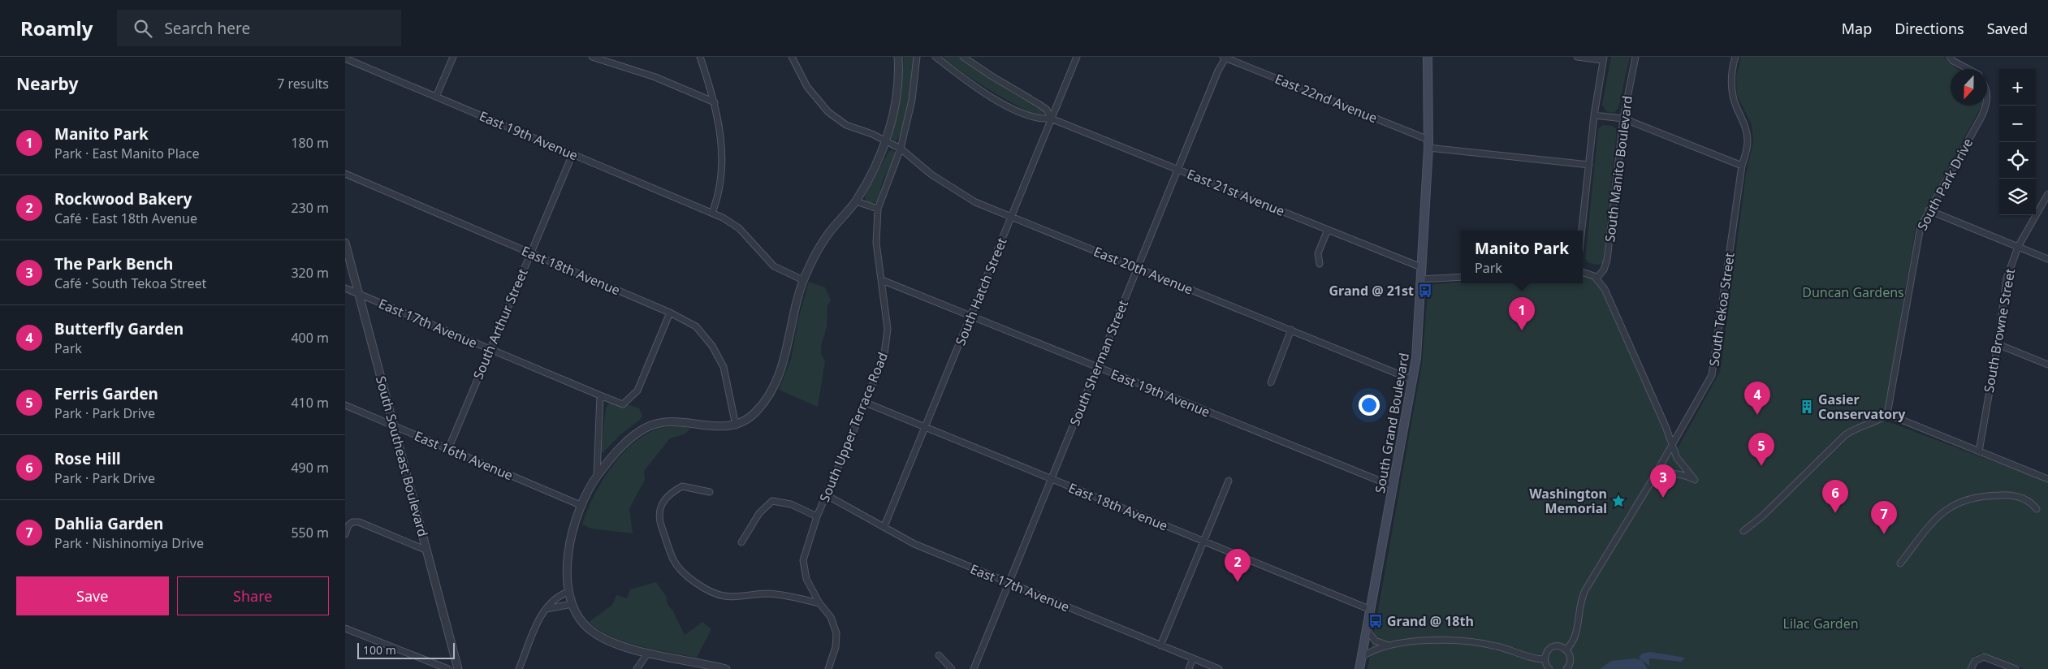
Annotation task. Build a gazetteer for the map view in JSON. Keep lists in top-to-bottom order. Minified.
{"streets":{"main road":["South Grand Boulevard"],"street":["East 22nd Avenue","East 19th Avenue","South Manito Boulevard","South Park Drive","East 21st Avenue","East 18th Avenue","East 20th Avenue","South Hatch Street","South Tekoa Street","East 17th Avenue","South Arthur Street","South Browne Street","South Sherman Street","South Upper Terrace Road","East 16th Avenue","South Southeast Boulevard"]},"crossings":[["East 22nd Avenue","South Sherman Street"],["East 22nd Avenue","South Grand Boulevard"],["East 19th Avenue","South Hatch Street"],["East 19th Avenue","South Arthur Street"],["East 19th Avenue","South Sherman Street"],["East 19th Avenue","South Grand Boulevard"],["East 19th Avenue","South Upper Terrace Road"],["East 21st Avenue","South Hatch Street"],["East 21st Avenue","South Sherman Street"],["East 21st Avenue","South Grand Boulevard"],["East 18th Avenue","South Hatch Street"],["East 18th Avenue","East 17th Avenue"],["East 18th Avenue","South Arthur Street"],["East 18th Avenue","South Sherman Street"],["East 18th Avenue","South Grand Boulevard"],["East 18th Avenue","South Upper Terrace Road"],["East 20th Avenue","South Hatch Street"],["East 20th Avenue","South Sherman Street"],["East 20th Avenue","South Grand Boulevard"],["East 20th Avenue","South Upper Terrace Road"],["South Hatch Street","East 17th Avenue"],["East 17th Avenue","South Arthur Street"],["East 17th Avenue","South Sherman Street"],["East 17th Avenue","South Upper Terrace Road"],["East 17th Avenue","South Southeast Boulevard"],["South Arthur Street","East 16th Avenue"],["East 16th Avenue","South Southeast Boulevard"]],"parks":["Duncan Gardens","Lilac Garden"],"places":{"bus stop":["Grand @ 21st","Grand @ 18th"],"building":["Gasier Conservatory"],"place":["Washington Memorial"]},"scale_bar":"100 m","north":"bottom","page":{"header":"Roamly","search":"Search here","nav":["Map","Directions","Saved"],"heading":["Nearby","7 results"],"map_buttons":["+","−"],"list":[{"mark":"1","name":"Manito Park","note":"Park · East Manito Place","value":"180 m"},{"mark":"2","name":"Rockwood Bakery","note":"Café · East 18th Avenue","value":"230 m"},{"mark":"3","name":"The Park Bench","note":"Café · South Tekoa Street","value":"320 m"},{"mark":"4","name":"Butterfly Garden","note":"Park","value":"400 m"},{"mark":"5","name":"Ferris Garden","note":"Park · Park Drive","value":"410 m"},{"mark":"6","name":"Rose Hill","note":"Park · Park Drive","value":"490 m"},{"mark":"7","name":"Dahlia Garden","note":"Park · Nishinomiya Drive","value":"550 m"}],"popup":["Manito Park","Park"],"pins":["1","4","5","3","6","7","2"],"buttons":["Save","Share"],"scale":"100 m"}}
